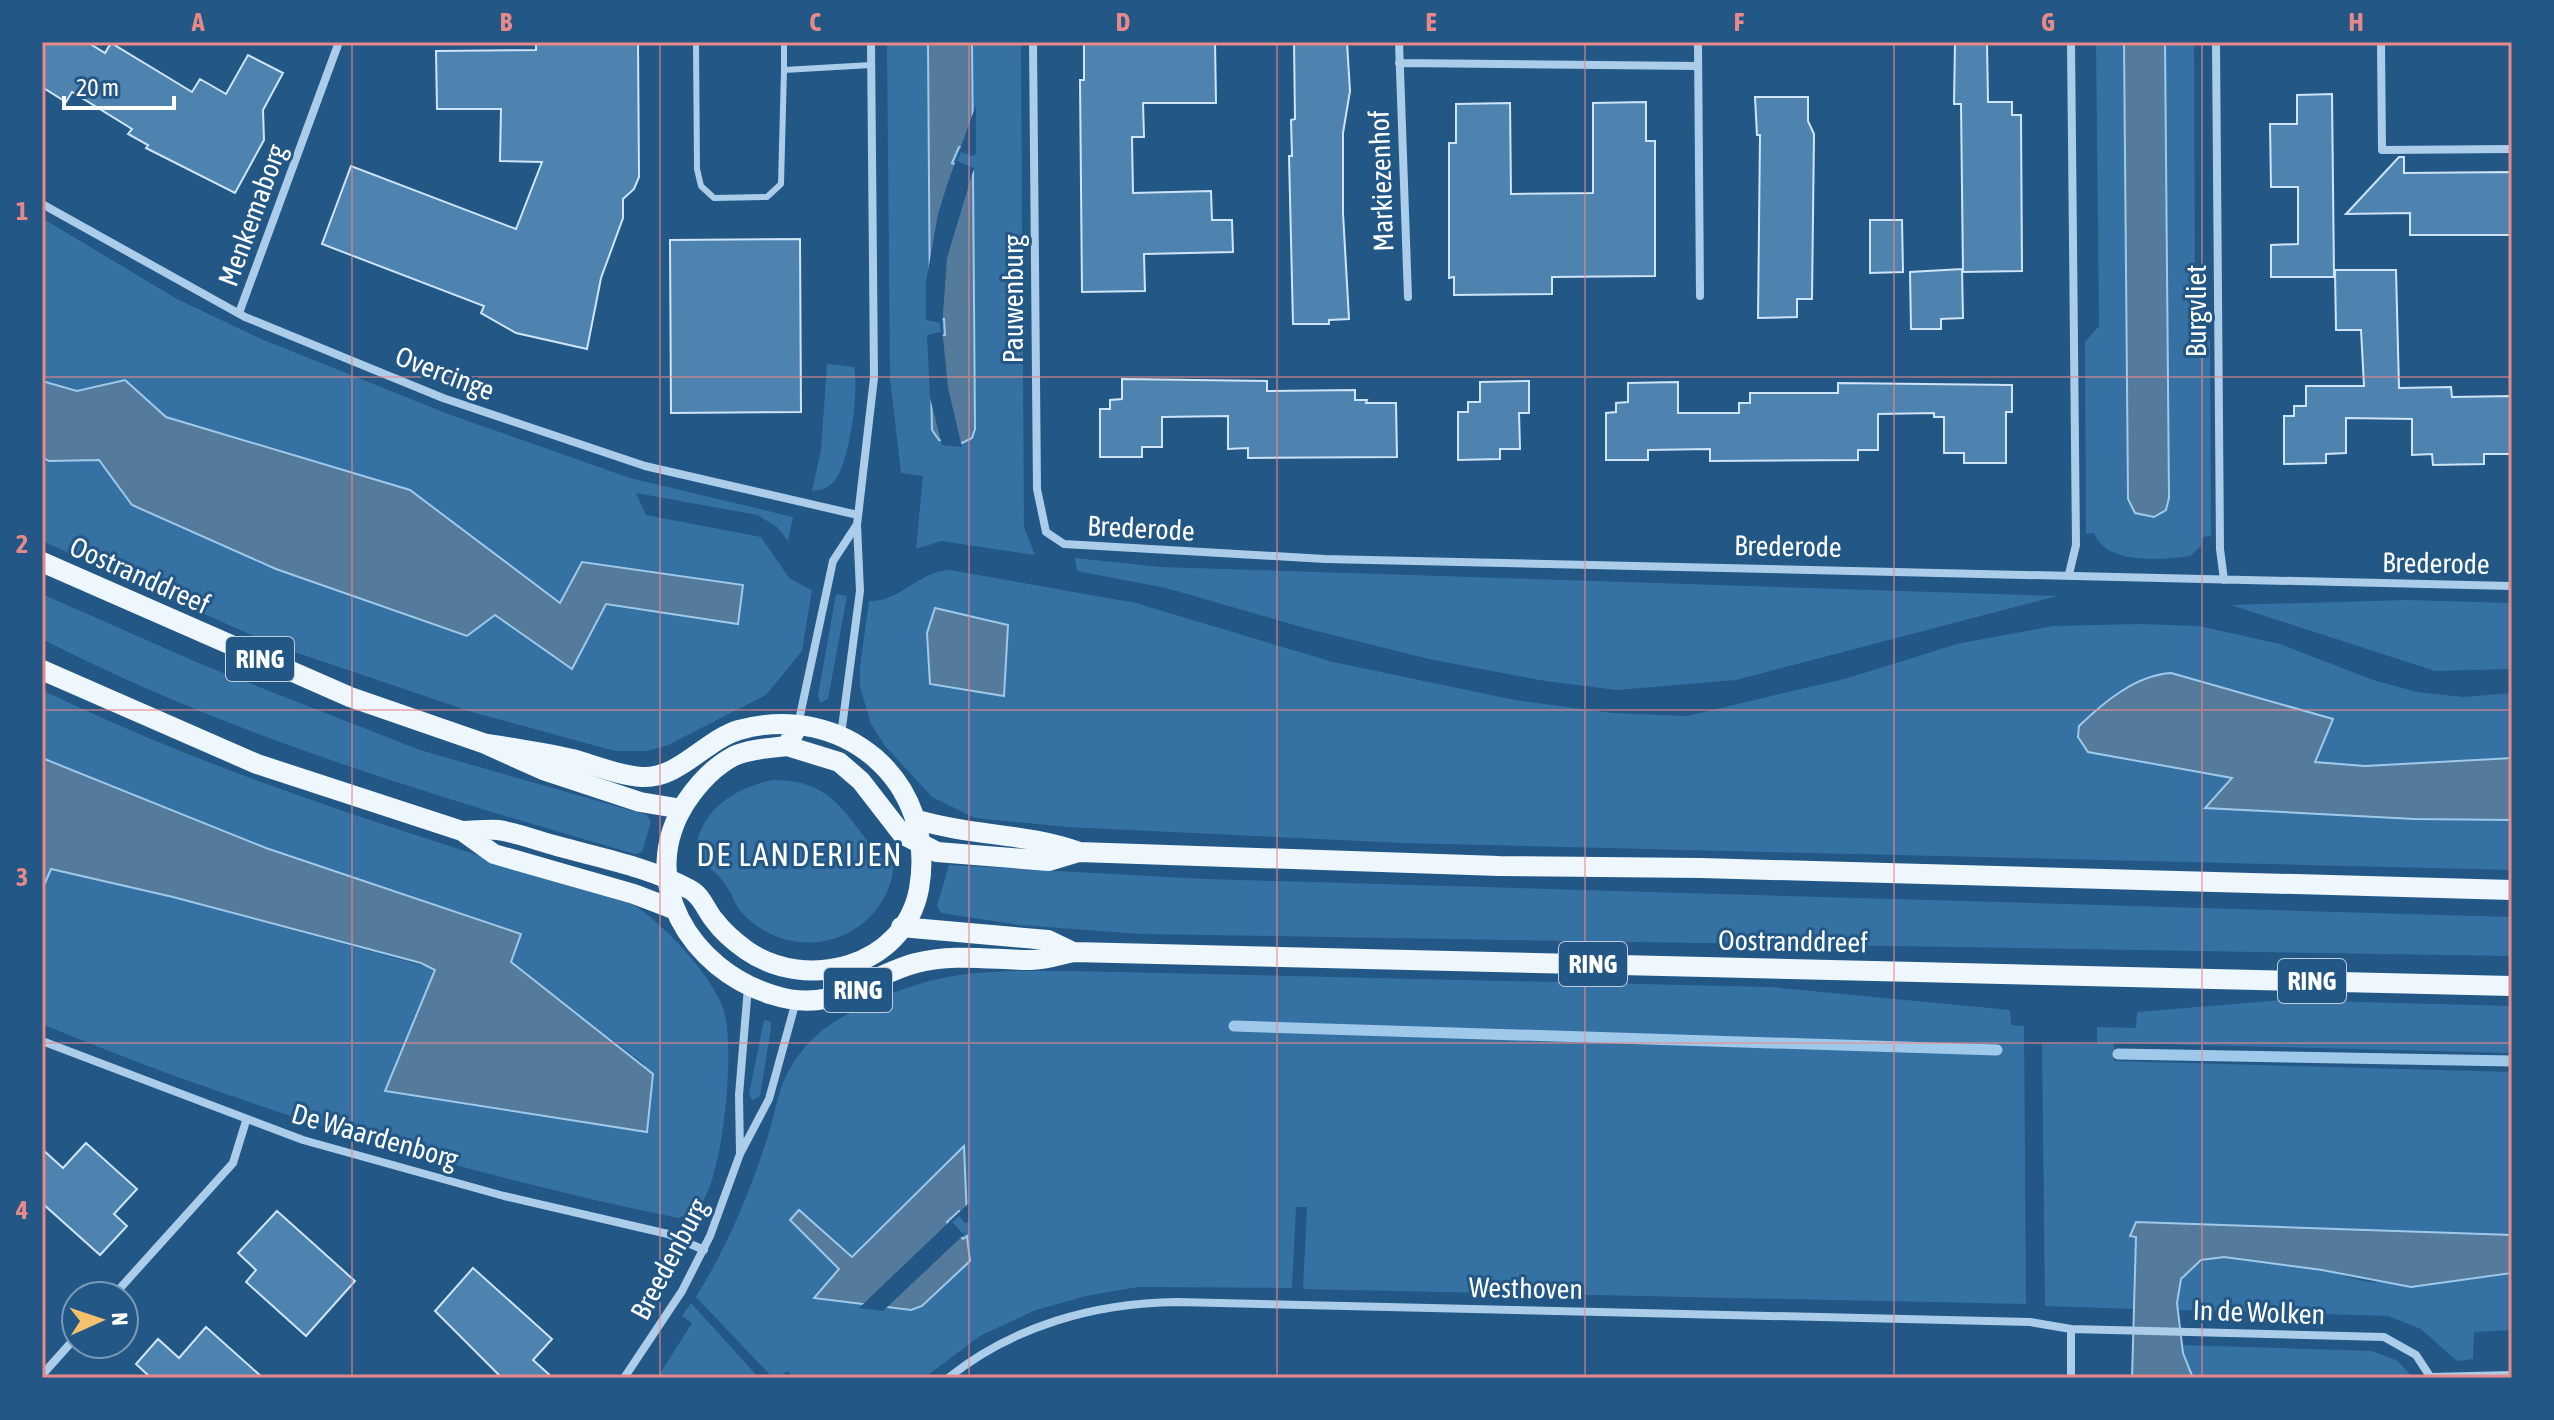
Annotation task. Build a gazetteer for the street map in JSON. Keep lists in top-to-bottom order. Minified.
{"streets":{"main road":["Oostranddreef","RING"],"street":["Markiezenhof","Menkemaborg","Pauwenburg","Burgvliet","Overcinge","Brederode","De Waardenborg","Breedenburg","Westhoven","In de Wolken"]},"crossings":[["Menkemaborg","Overcinge"],["Pauwenburg","Brederode"],["Burgvliet","Brederode"],["Oostranddreef","RING"],["Oostranddreef","Breedenburg"],["RING","Breedenburg"],["De Waardenborg","Breedenburg"],["Westhoven","In de Wolken"]],"districts":["DE LANDERIJEN"],"scale_bar":"20 m","north":"right","grid":{"columns":["A","B","C","D","E","F","G","H"],"rows":["1","2","3","4"]}}
